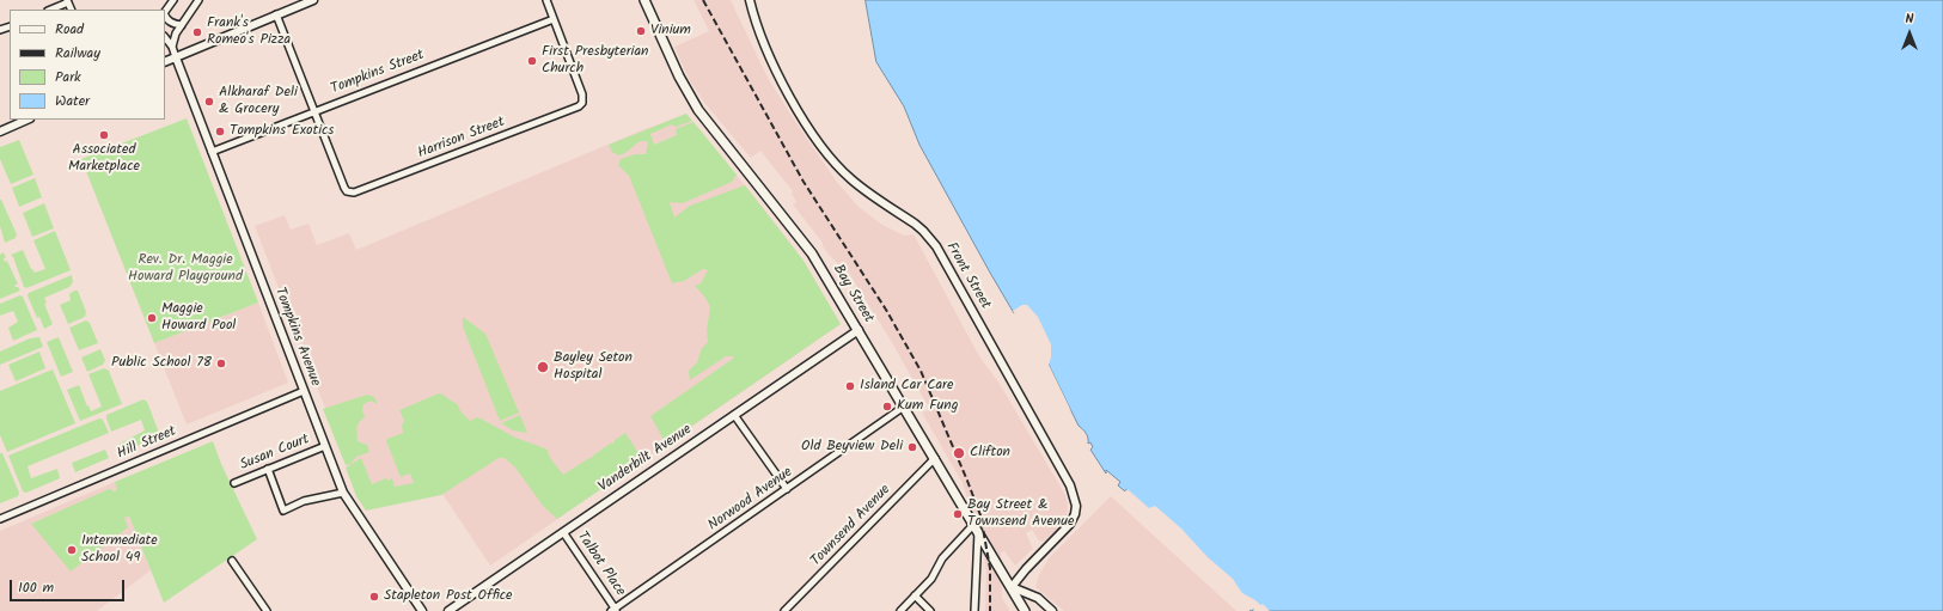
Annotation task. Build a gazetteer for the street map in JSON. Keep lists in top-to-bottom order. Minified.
{"streets":{"main road":["Bay Street"],"street":["Tompkins Street","Harrison Street","Front Street","Tompkins Avenue","Hill Street","Susan Court","Vanderbilt Avenue","Norwood Avenue","Townsend Avenue","Talbot Place"]},"crossings":[["Tompkins Street","Harrison Street"],["Tompkins Street","Tompkins Avenue"],["Front Street","Bay Street"],["Bay Street","Vanderbilt Avenue"],["Bay Street","Norwood Avenue"],["Bay Street","Townsend Avenue"],["Tompkins Avenue","Hill Street"],["Tompkins Avenue","Susan Court"],["Vanderbilt Avenue","Talbot Place"],["Norwood Avenue","Talbot Place"]],"parks":["Rev. Dr. Maggie Howard Playground"],"places":["Vinium","Frank's Romeo's Pizza","First Presbyterian Church","Alkharaf Deli & Grocery","Tompkins Exotics","Associated Marketplace","Maggie Howard Pool","Public School 78","Bayley Seton Hospital","Island Car Care","Kum Fung","Old Beyview Deli","Clifton","Bay Street & Townsend Avenue","Intermediate School 49","Stapleton Post Office"],"legend":["Road","Railway","Park","Water"],"scale_bar":"100 m","north":"top"}
